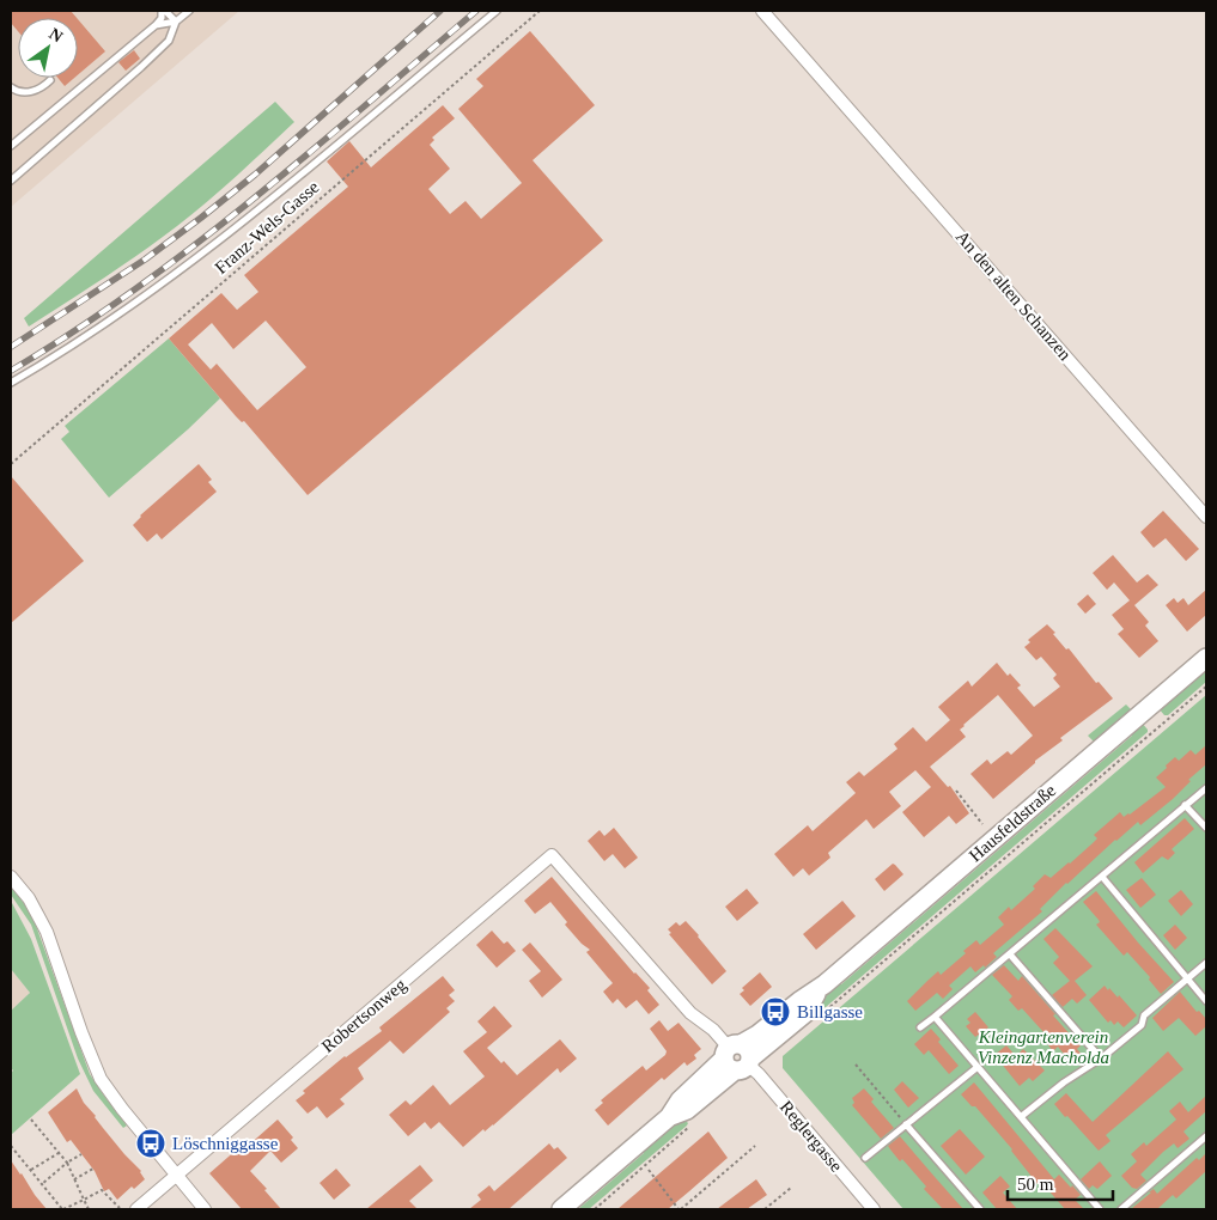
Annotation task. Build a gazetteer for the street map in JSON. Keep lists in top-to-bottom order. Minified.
{"streets":{"street":["An den alten Schanzen","Hausfeldstraße","Robertsonweg","Reglergasse"],"path":["Franz-Wels-Gasse"]},"crossings":[["Hausfeldstraße","Robertsonweg"],["Hausfeldstraße","Reglergasse"],["Robertsonweg","Reglergasse"]],"parks":["Kleingartenverein Vinzenz Macholda"],"places":{"bus stop":["Billgasse","Löschniggasse"]},"scale_bar":"50 m","north":"top right"}
